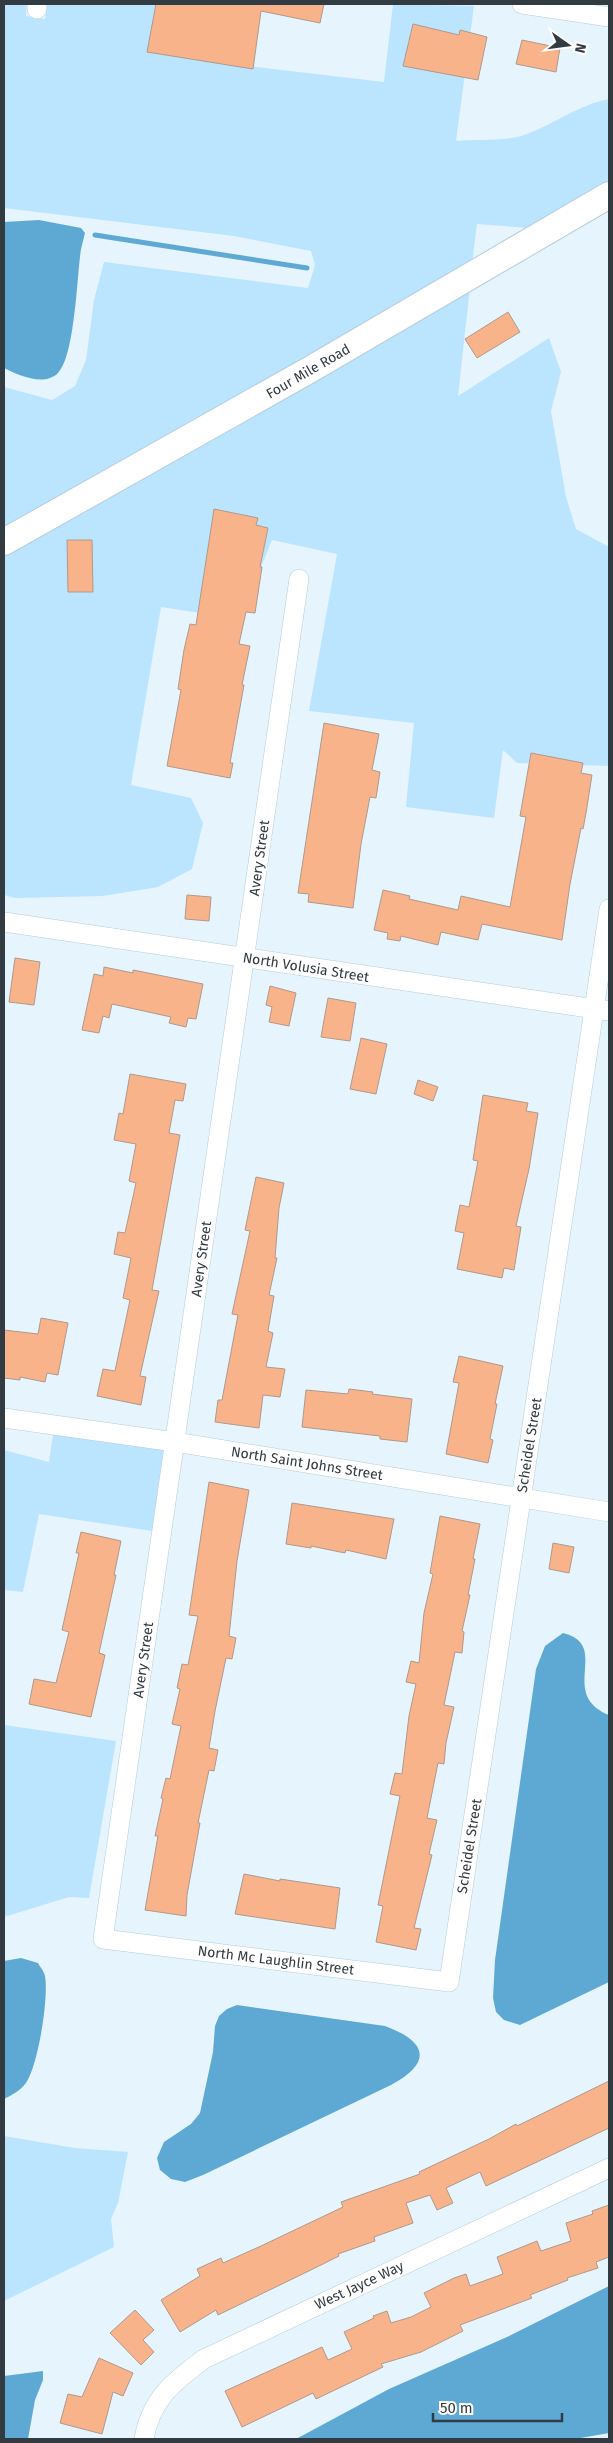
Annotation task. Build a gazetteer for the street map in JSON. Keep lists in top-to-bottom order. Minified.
{"streets":{"main road":["Four Mile Road"],"street":["Avery Street","North Volusia Street","Scheidel Street","North Saint Johns Street","North Mc Laughlin Street","West Jayce Way"]},"crossings":[["Avery Street","North Volusia Street"],["Avery Street","North Saint Johns Street"],["Avery Street","North Mc Laughlin Street"],["North Volusia Street","Scheidel Street"],["Scheidel Street","North Saint Johns Street"],["Scheidel Street","North Mc Laughlin Street"]],"scale_bar":"50 m","north":"right"}
